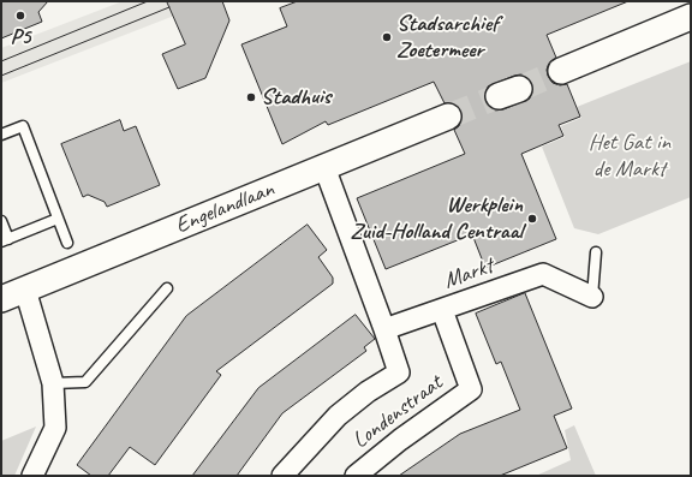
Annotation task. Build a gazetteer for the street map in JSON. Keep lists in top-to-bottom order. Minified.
{"streets":{"street":["Engelandlaan","Markt","Londenstraat"]},"crossings":[["Engelandlaan","Londenstraat"],["Markt","Londenstraat"]],"parks":["Het Gat in de Markt"],"places":["P5","Stadsarchief Zoetermeer","Stadhuis","Werkplein Zuid-Holland Centraal"]}
